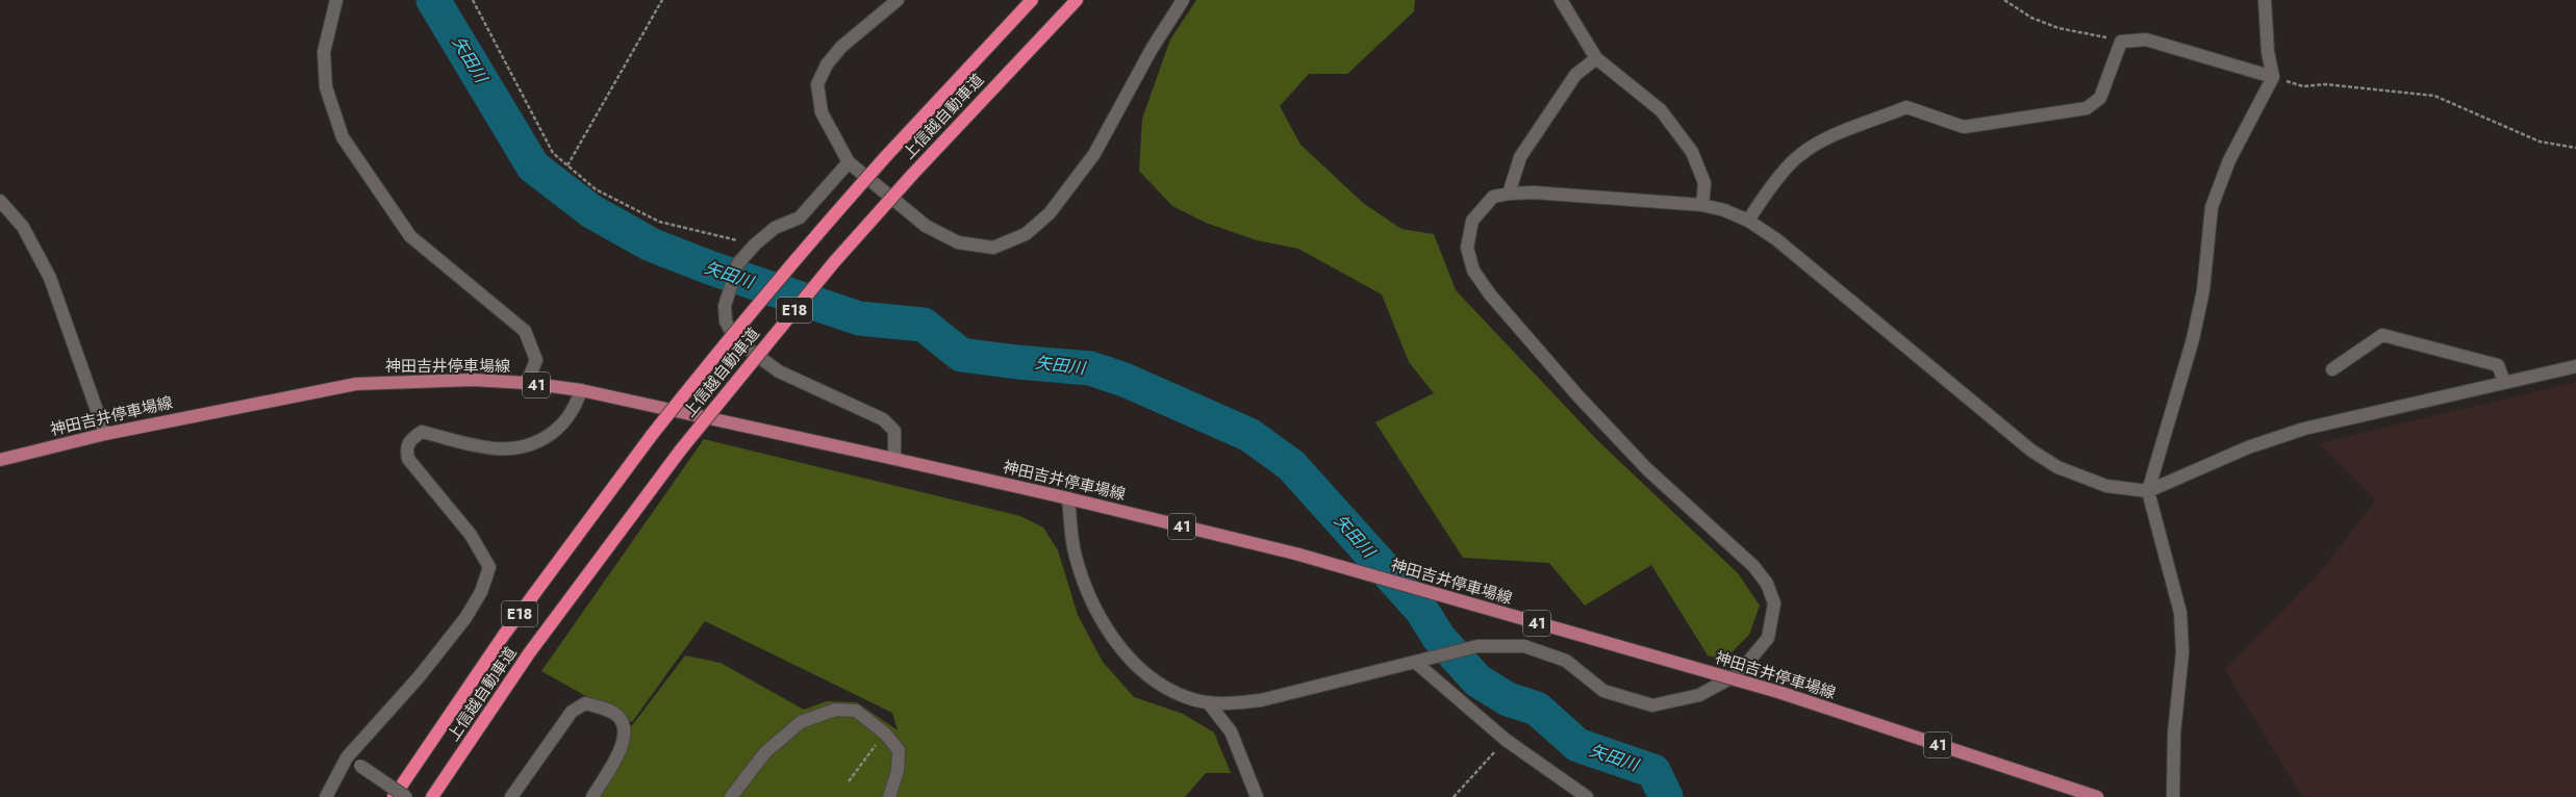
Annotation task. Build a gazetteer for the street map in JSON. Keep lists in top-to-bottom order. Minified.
{"streets":{"highway":["上信越自動車道","E18"],"main road":["神田吉井停車場線","41"]},"water":["矢田川"]}
